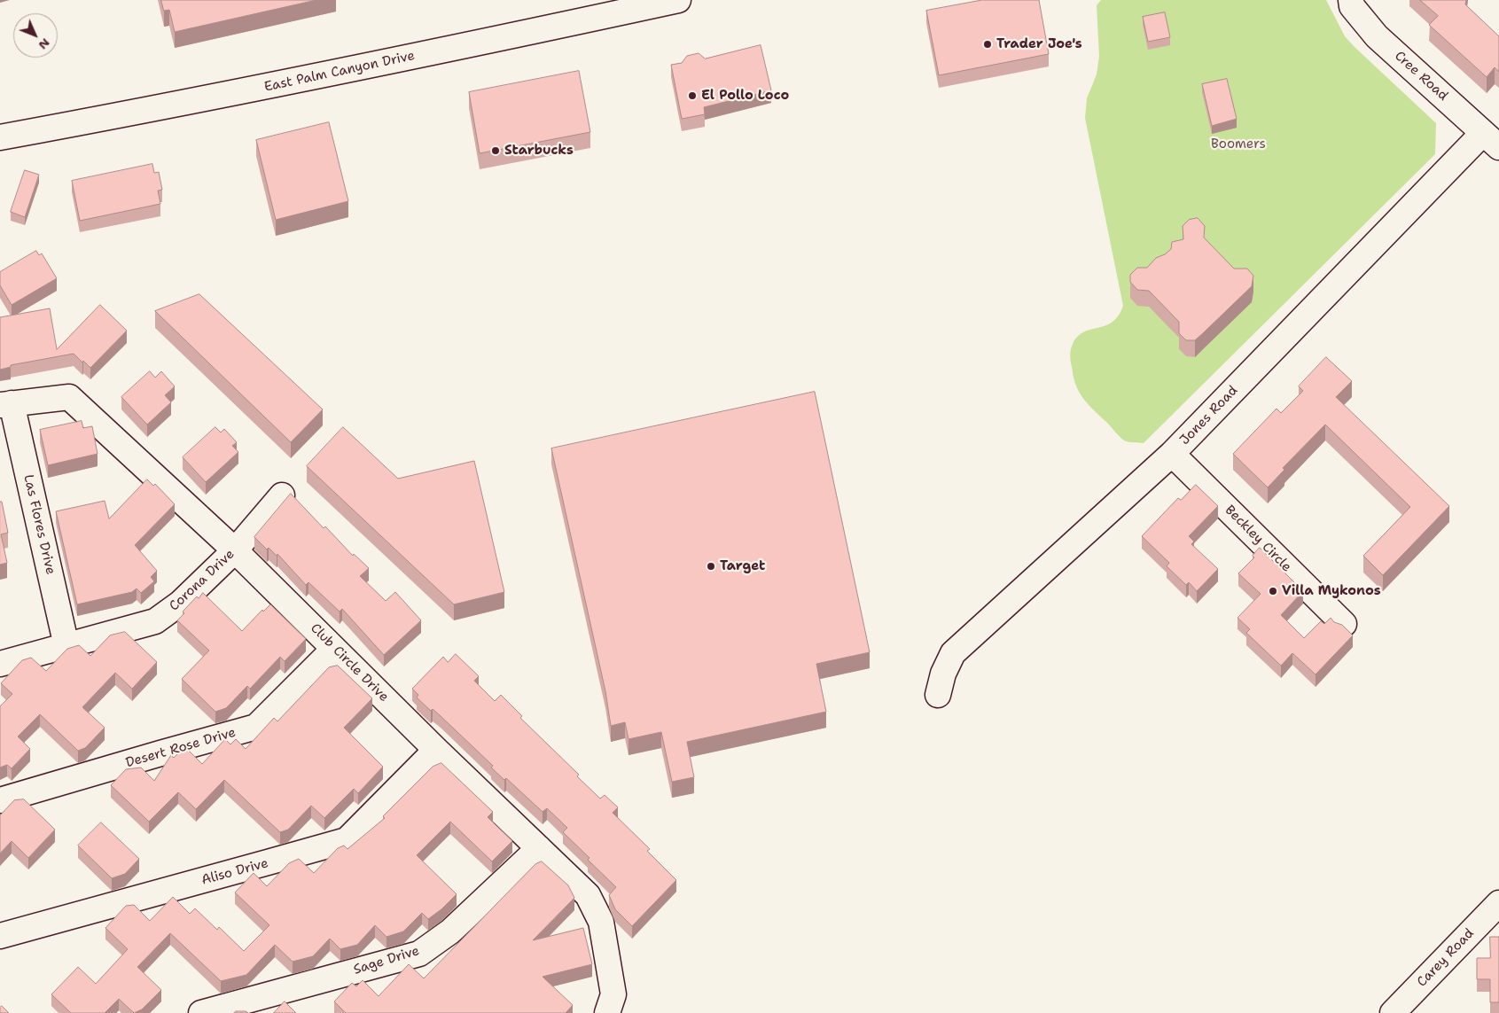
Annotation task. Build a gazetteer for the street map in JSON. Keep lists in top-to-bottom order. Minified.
{"streets":{"street":["East Palm Canyon Drive","Cree Road","Jones Road","Las Flores Drive","Beckley Circle","Corona Drive","Club Circle Drive","Desert Rose Drive","Aliso Drive","Carey Road","Sage Drive"]},"crossings":[["Cree Road","Jones Road"],["Jones Road","Beckley Circle"],["Las Flores Drive","Corona Drive"],["Las Flores Drive","Club Circle Drive"],["Corona Drive","Club Circle Drive"],["Club Circle Drive","Desert Rose Drive"],["Club Circle Drive","Aliso Drive"],["Club Circle Drive","Sage Drive"]],"parks":["Boomers"],"places":["Trader Joe's","El Pollo Loco","Starbucks","Target","Villa Mykonos"],"north":"bottom right"}
